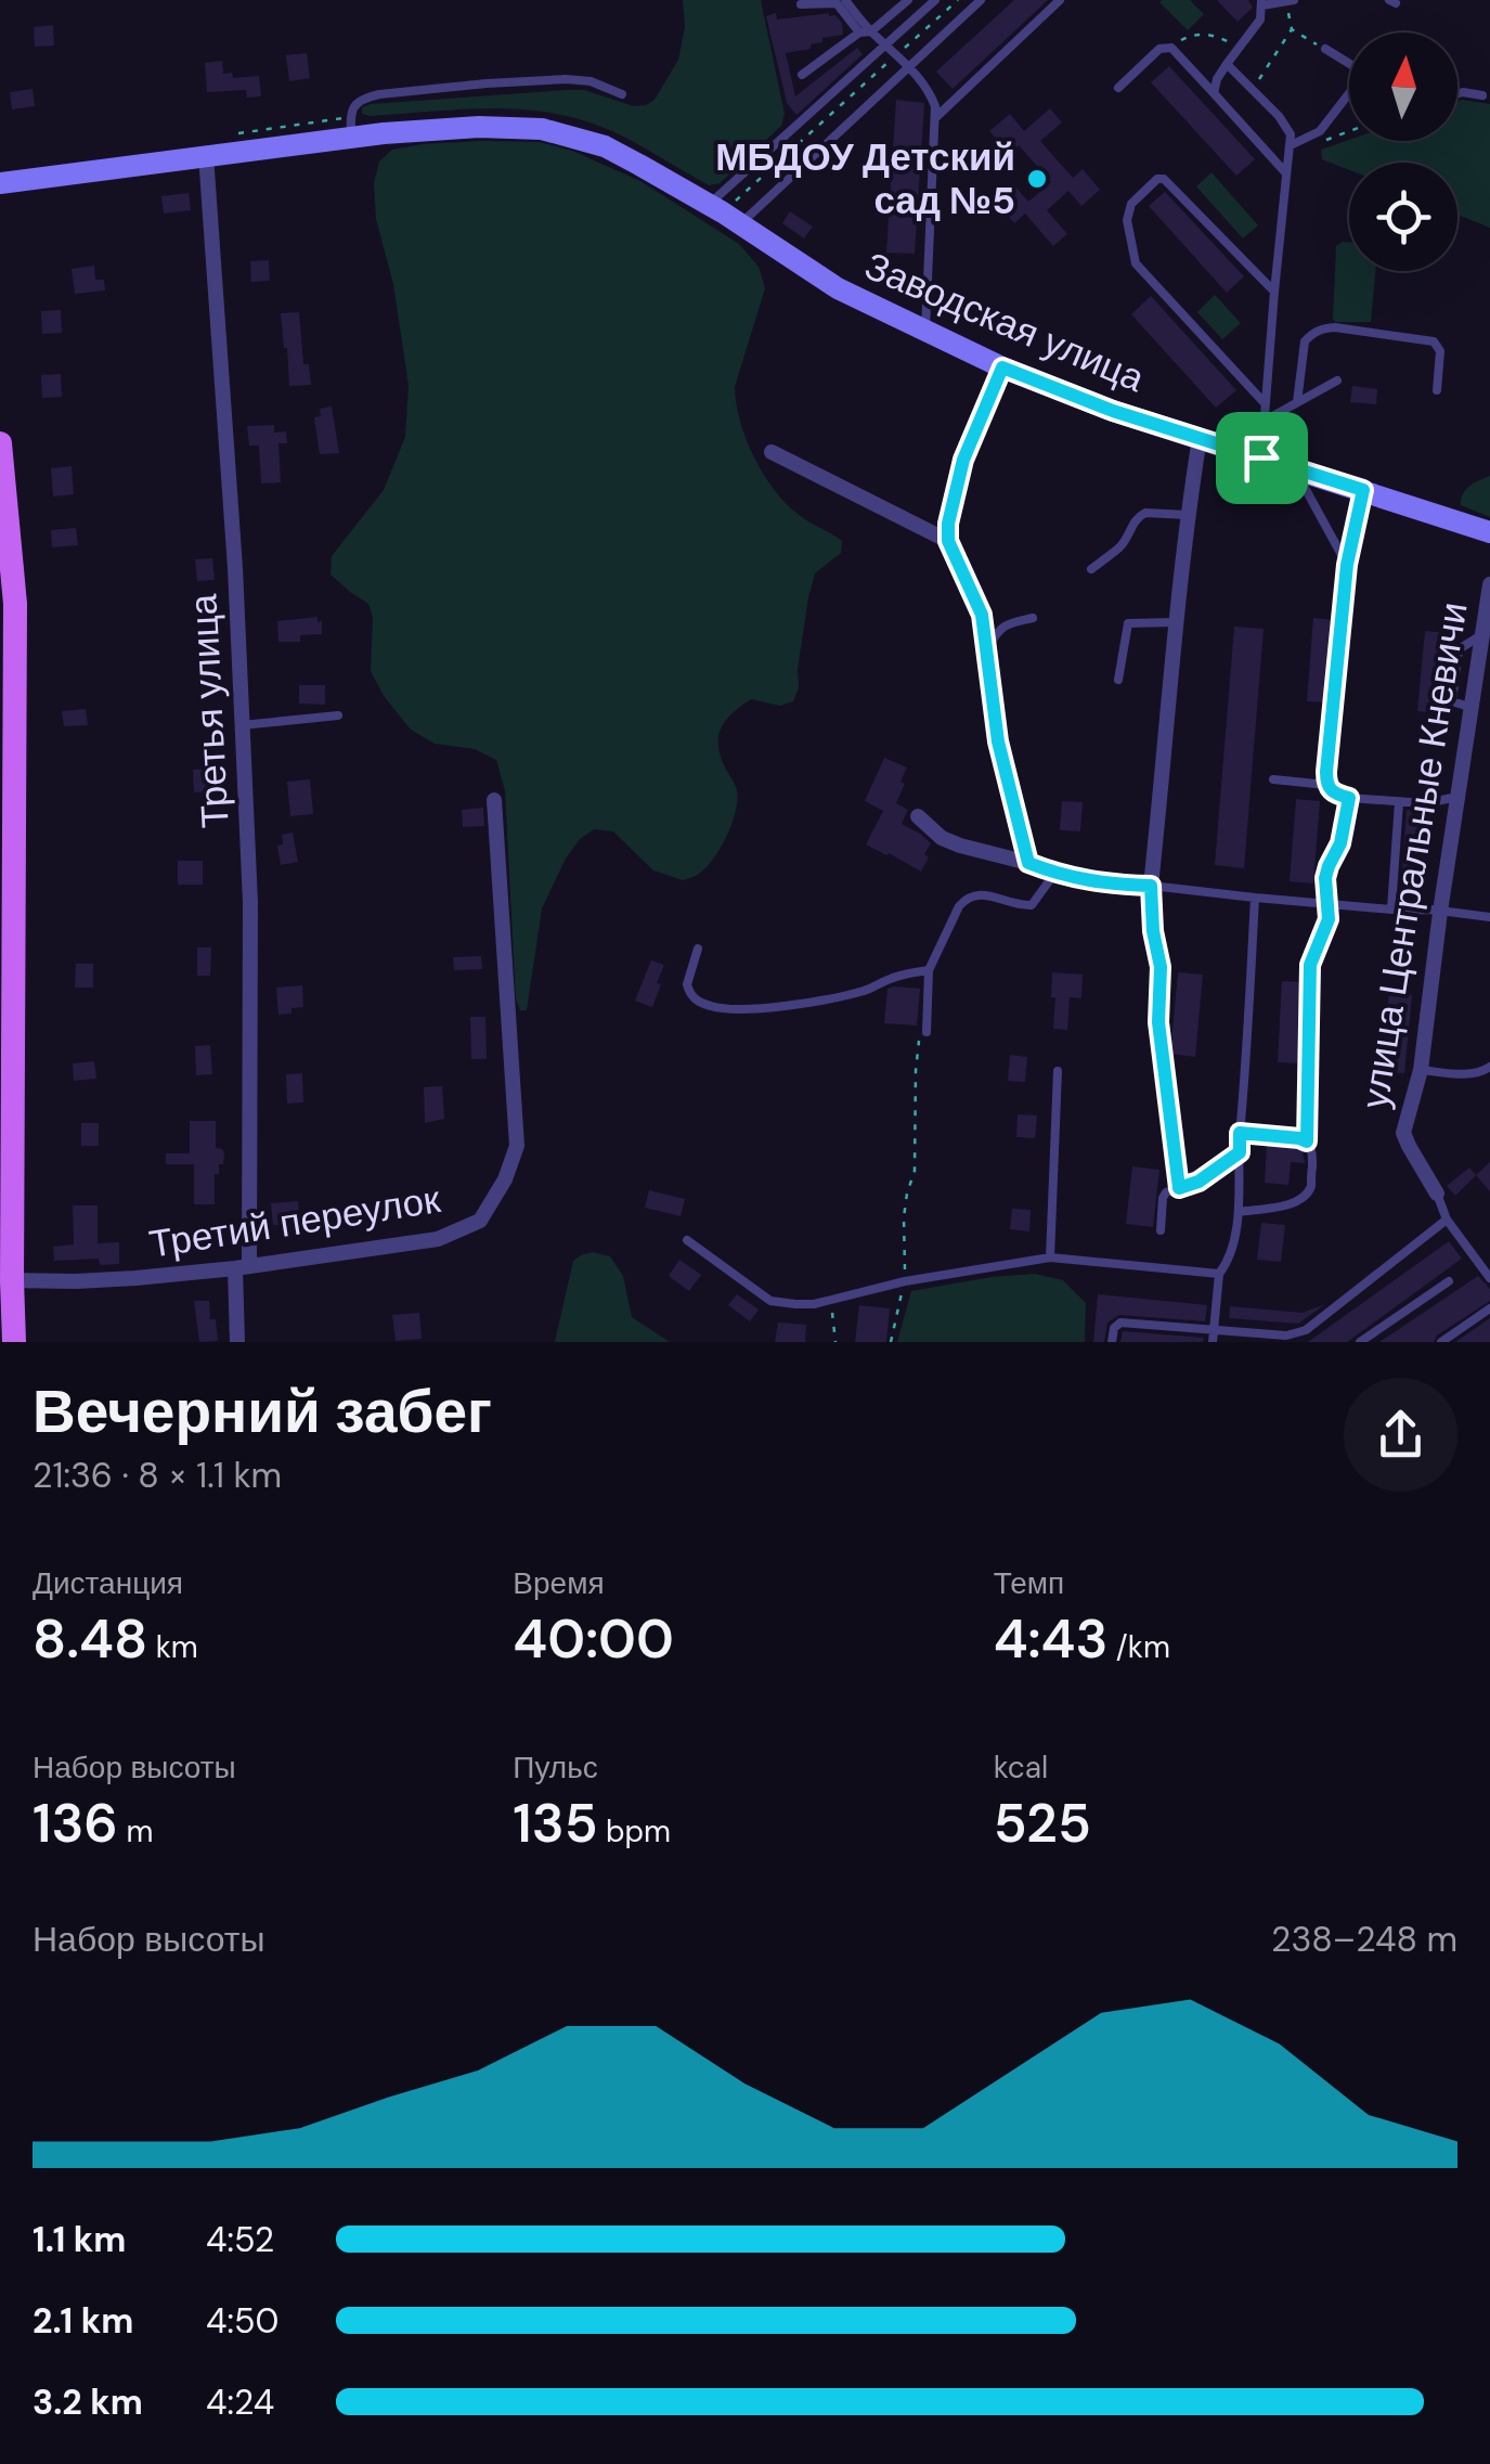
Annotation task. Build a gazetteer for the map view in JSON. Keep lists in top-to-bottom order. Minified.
{"streets":{"street":["Заводская улица","Третья улица","улица Центральные Кневичи","Третий переулок"]},"crossings":[["Заводская улица","Третья улица"],["Третья улица","Третий переулок"]],"places":["МБДОУ Детский сад №5"],"north":"top","page":{"heading":["Вечерний забег","21:36 · 8 × 1.1 km"],"stats":[["Дистанция","8.48 km"],["Время","40:00"],["Темп","4:43 /km"],["Набор высоты","136 m"],["Пульс","135 bpm"],["kcal","525"]],"chart":["Набор высоты","238–248 m"],"list":[{"name":"1.1 km","note":"4:52"},{"name":"2.1 km","note":"4:50"},{"name":"3.2 km","note":"4:24"}]}}
